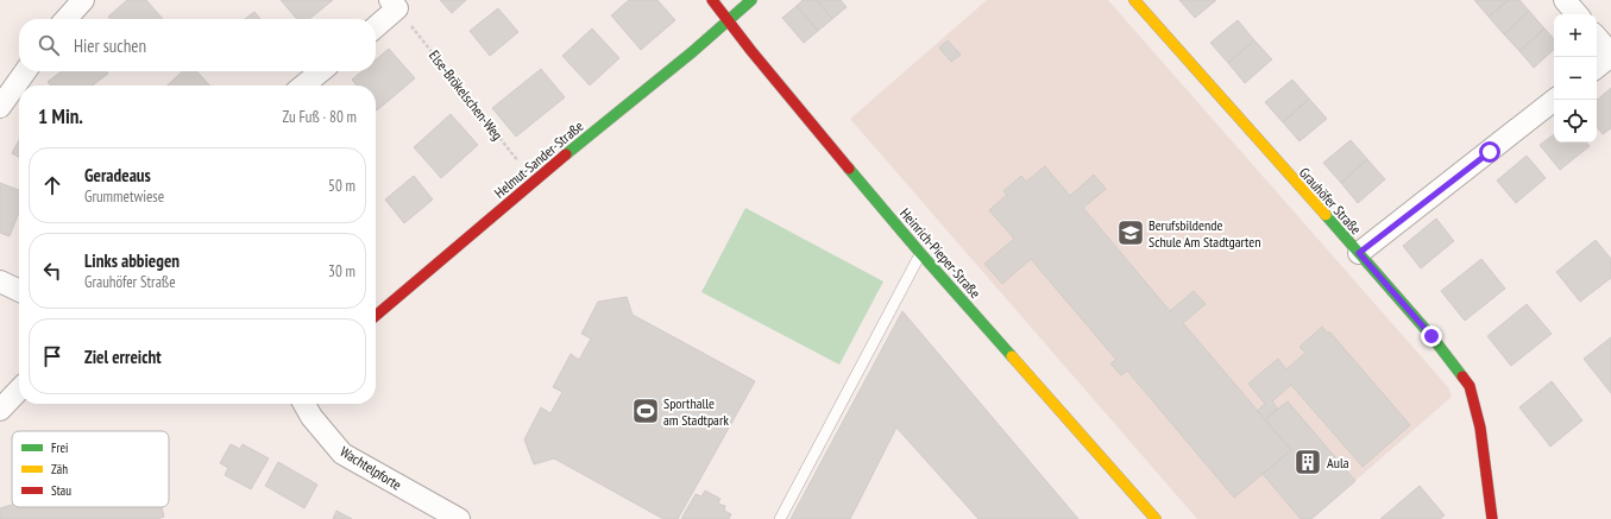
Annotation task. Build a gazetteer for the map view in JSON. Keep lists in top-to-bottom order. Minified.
{"streets":{"street":["Helmut-Sander-Straße","Grauhöfer Straße","Heinrich-Pieper-Straße","Wachtelpforte"],"path":["Else-Brökelschen-Weg"]},"crossings":[["Else-Brökelschen-Weg","Helmut-Sander-Straße"],["Helmut-Sander-Straße","Heinrich-Pieper-Straße"]],"places":{"school or university":["Berufsbildende Schule Am Stadtgarten"],"sports":["Sporthalle am Stadtpark"],"building":["Aula"]},"legend":["Frei","Zäh","Stau"],"page":{"map_buttons":["+","−"],"search":"Hier suchen","heading":["1 Min.","Zu Fuß · 80 m"],"list":[["Geradeaus","Grummetwiese","50 m"],["Links abbiegen","Grauhöfer Straße","30 m"],"Ziel erreicht"]}}
